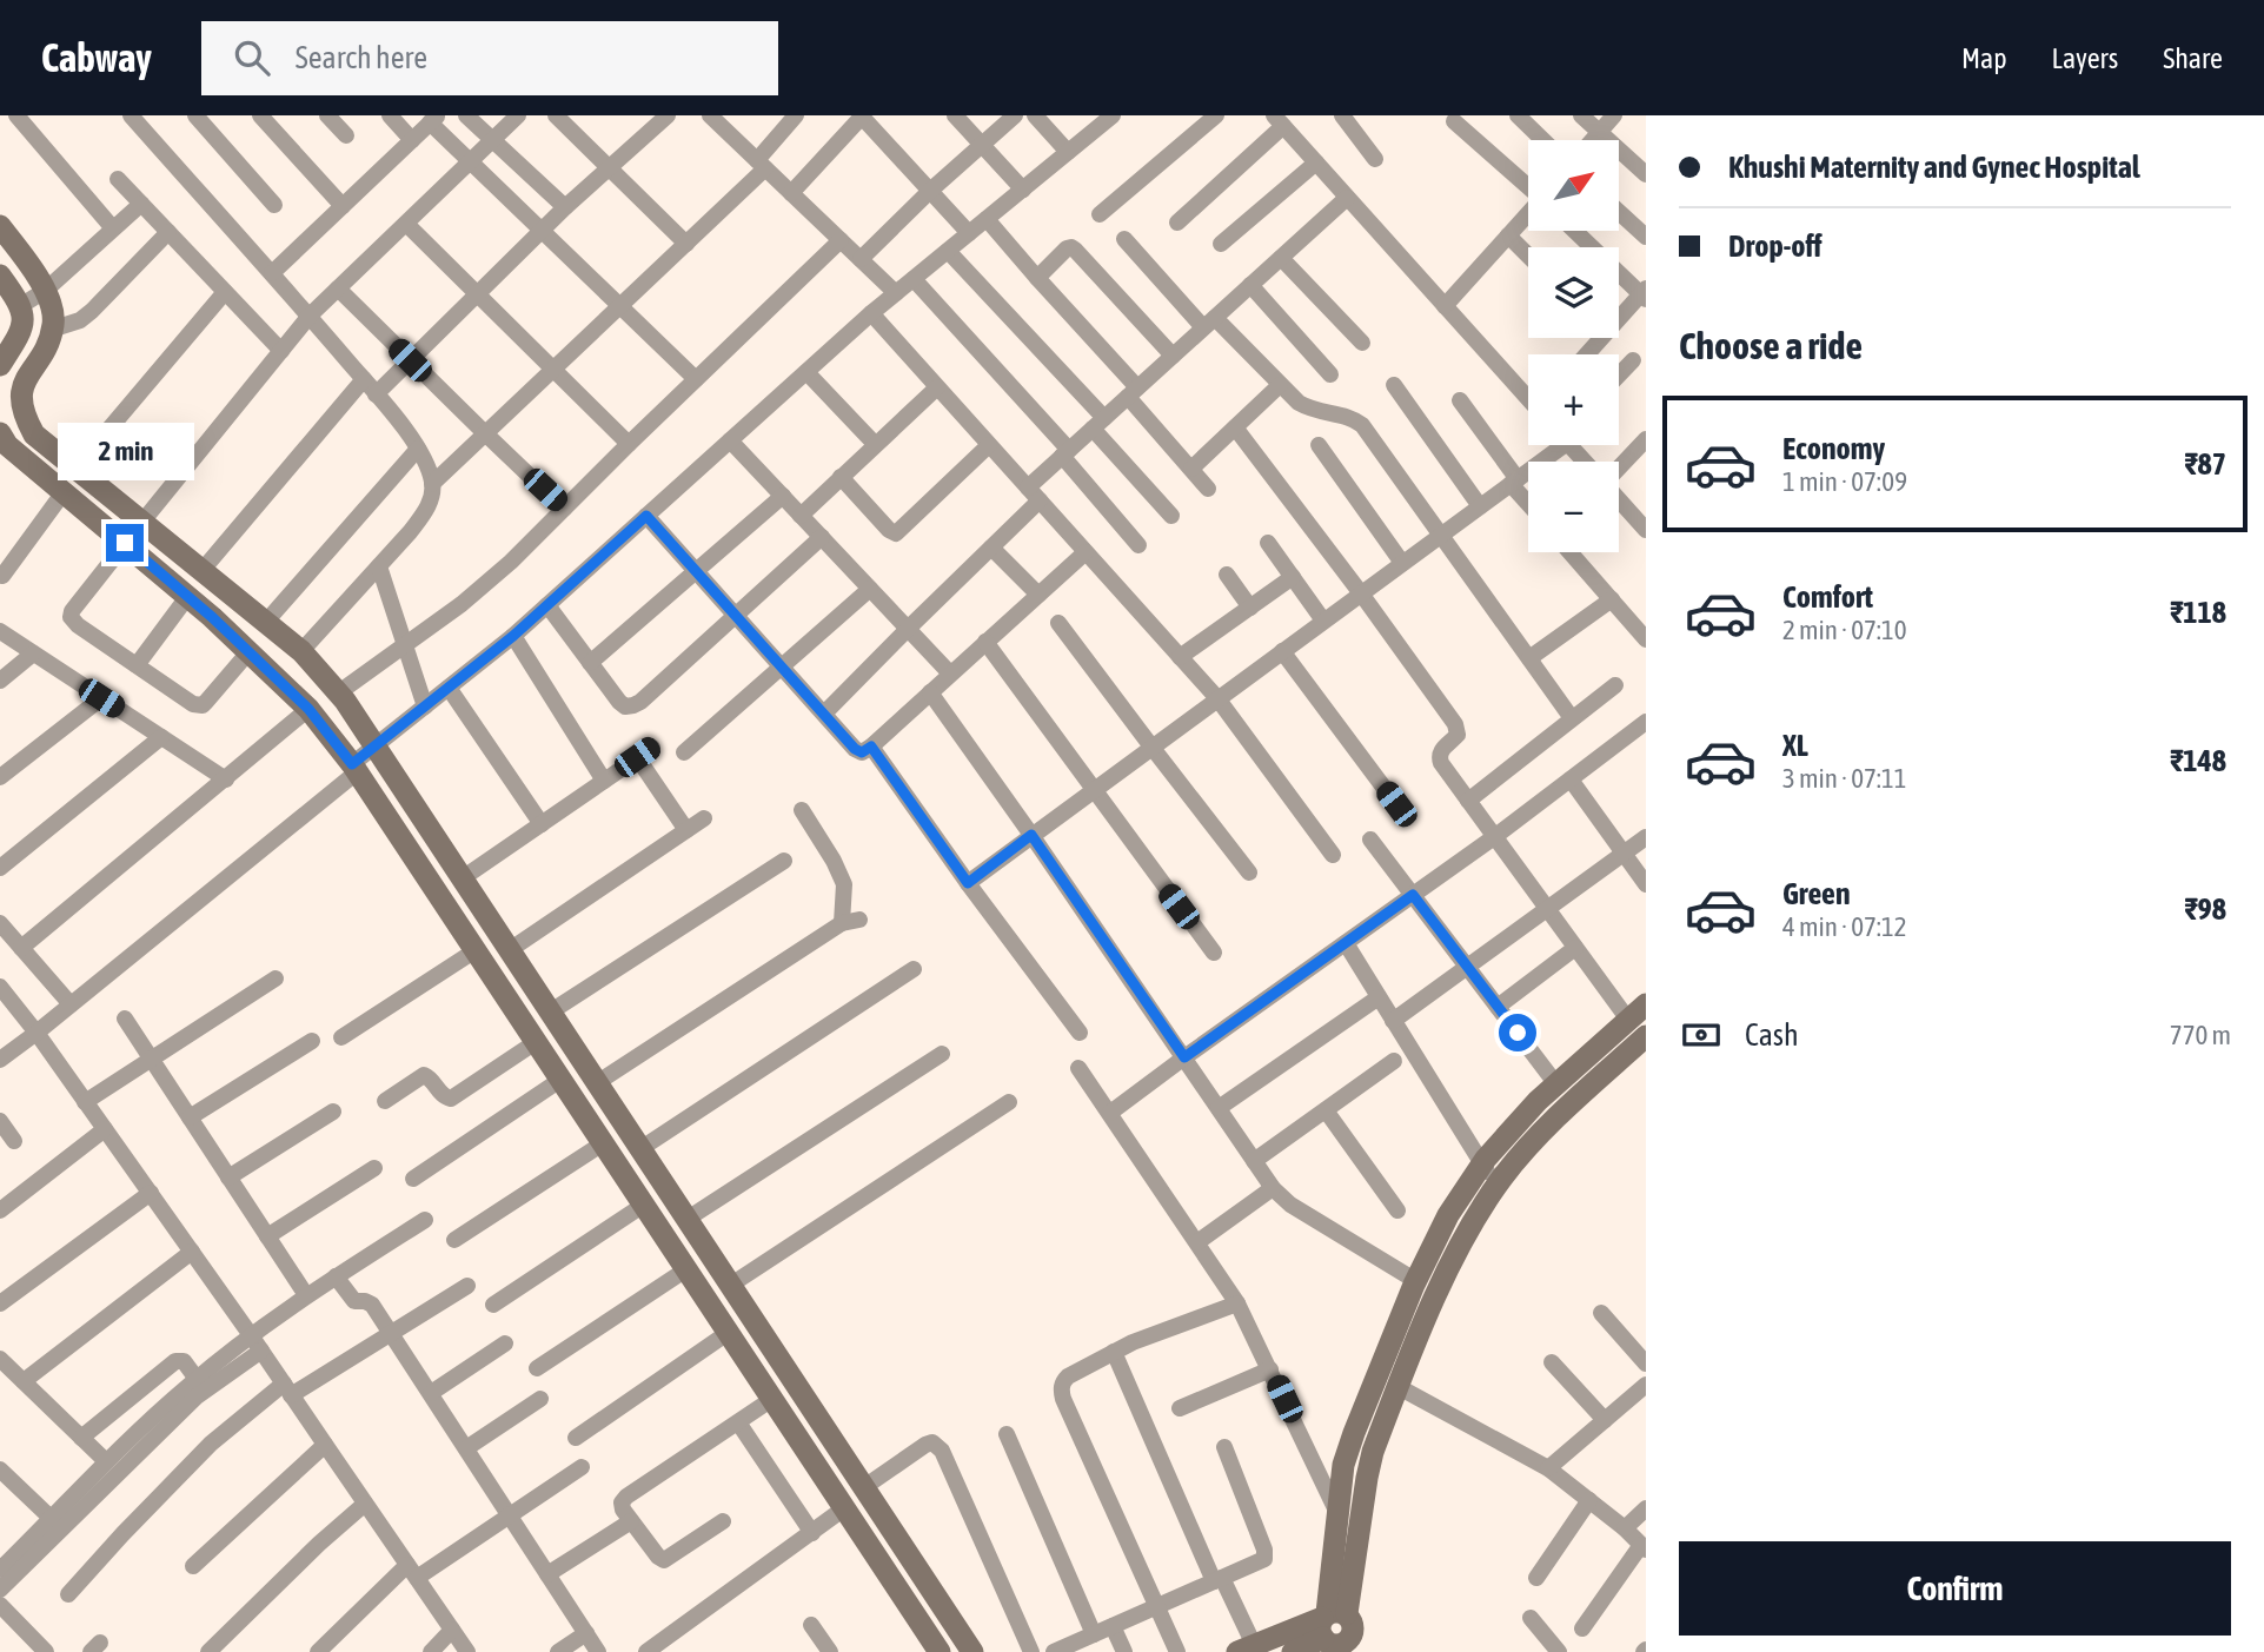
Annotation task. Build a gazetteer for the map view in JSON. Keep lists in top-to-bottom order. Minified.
{"north":"top right","page":{"header":"Cabway","search":"Search here","nav":["Map","Layers","Share"],"banner":["Khushi Maternity and Gynec Hospital","Drop-off"],"map_buttons":["+","−"],"heading":"Choose a ride","list":[{"name":"Economy","note":"1 min · 07:09","value":"₹87"},{"name":"Comfort","note":"2 min · 07:10","value":"₹118"},{"name":"XL","note":"3 min · 07:11","value":"₹148"},{"name":"Green","note":"4 min · 07:12","value":"₹98"}],"bubble":"2 min","pay":["Cash","770 m"],"buttons":"Confirm"}}
